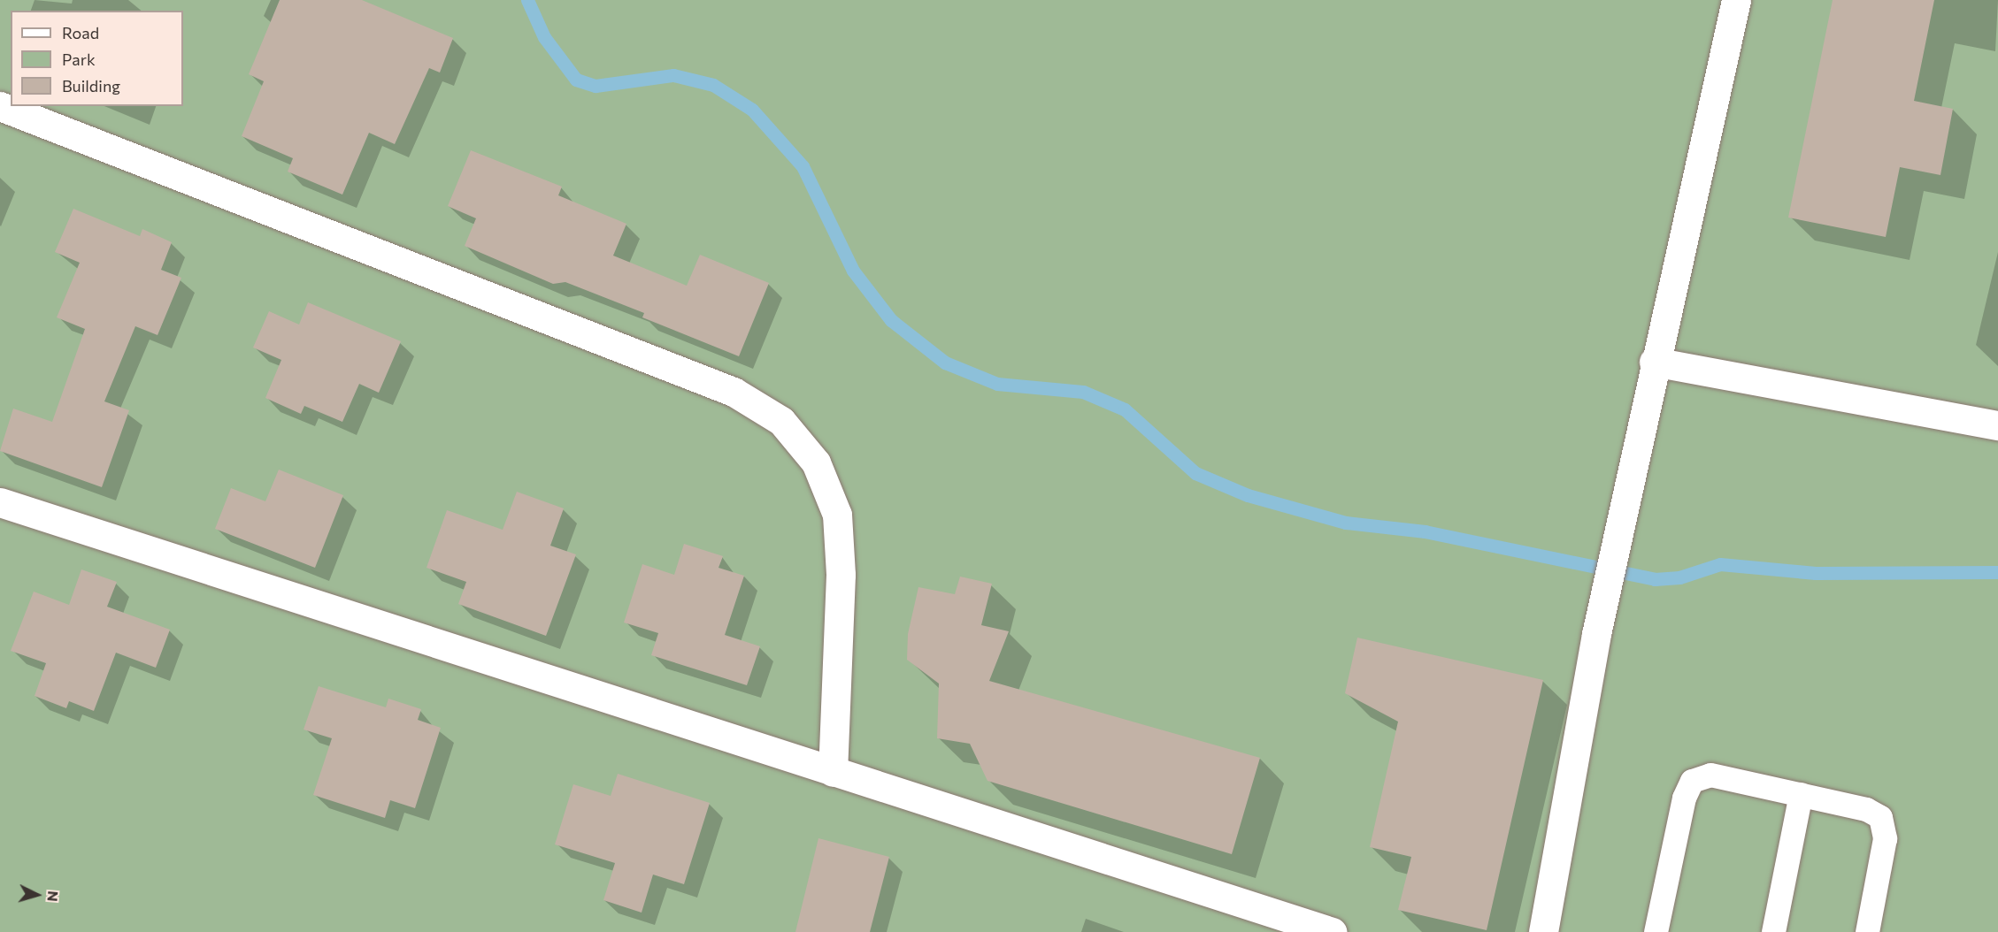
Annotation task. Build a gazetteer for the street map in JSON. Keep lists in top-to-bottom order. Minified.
{"legend":["Road","Park","Building"],"north":"right"}
